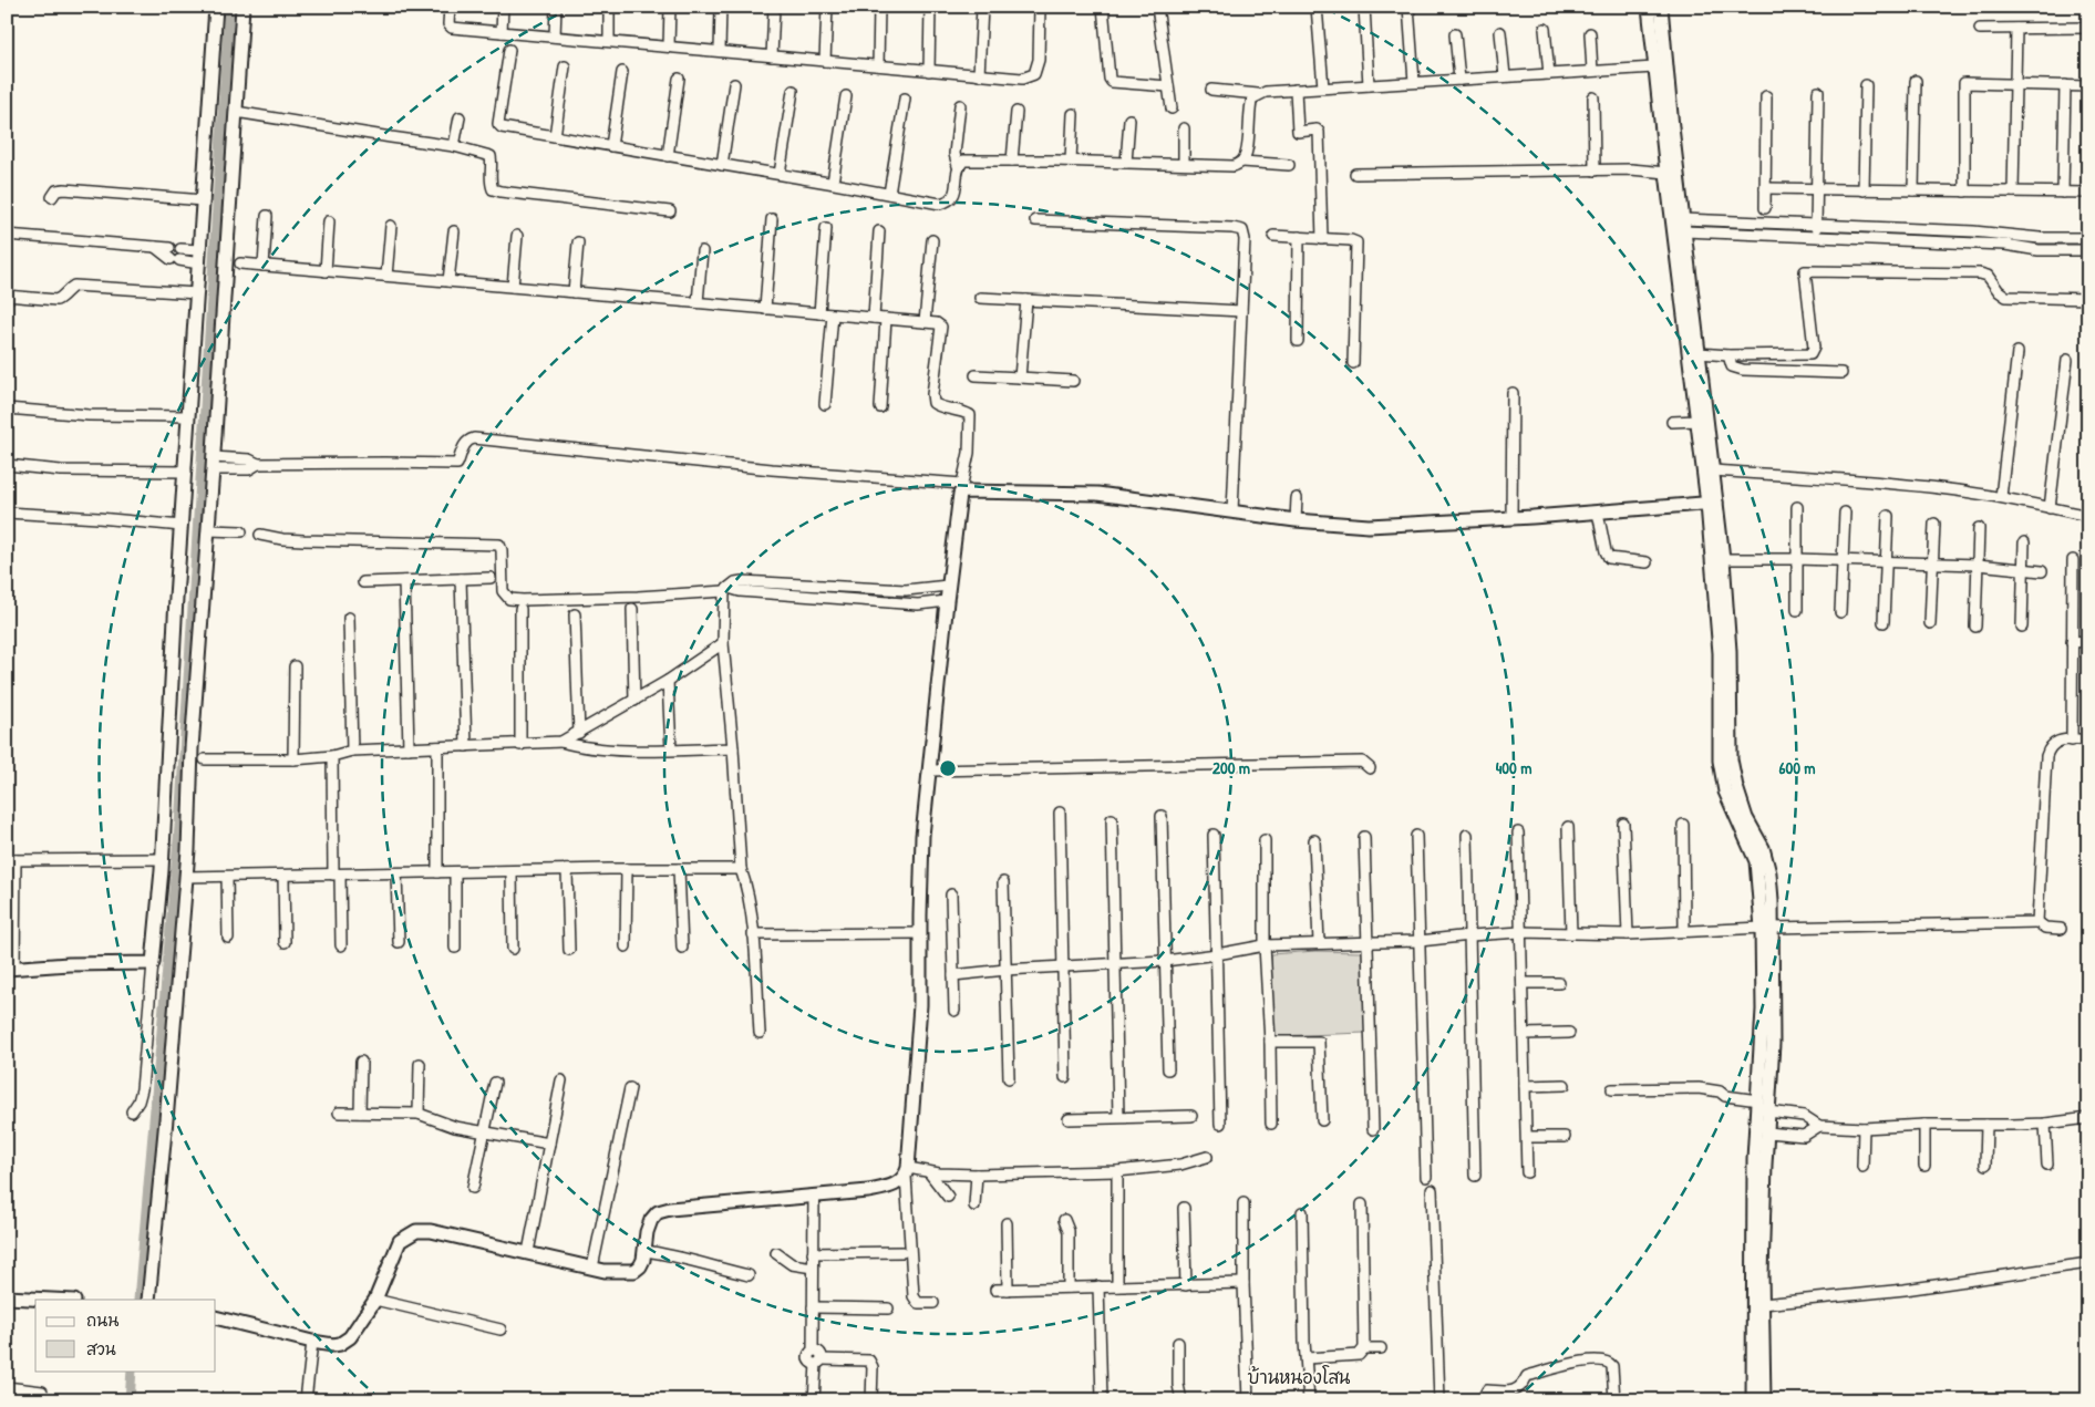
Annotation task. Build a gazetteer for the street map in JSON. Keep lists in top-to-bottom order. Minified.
{"districts":["บ้านหนองโสน"],"legend":["ถนน","สวน"],"rings":["200 m","400 m","600 m"]}
